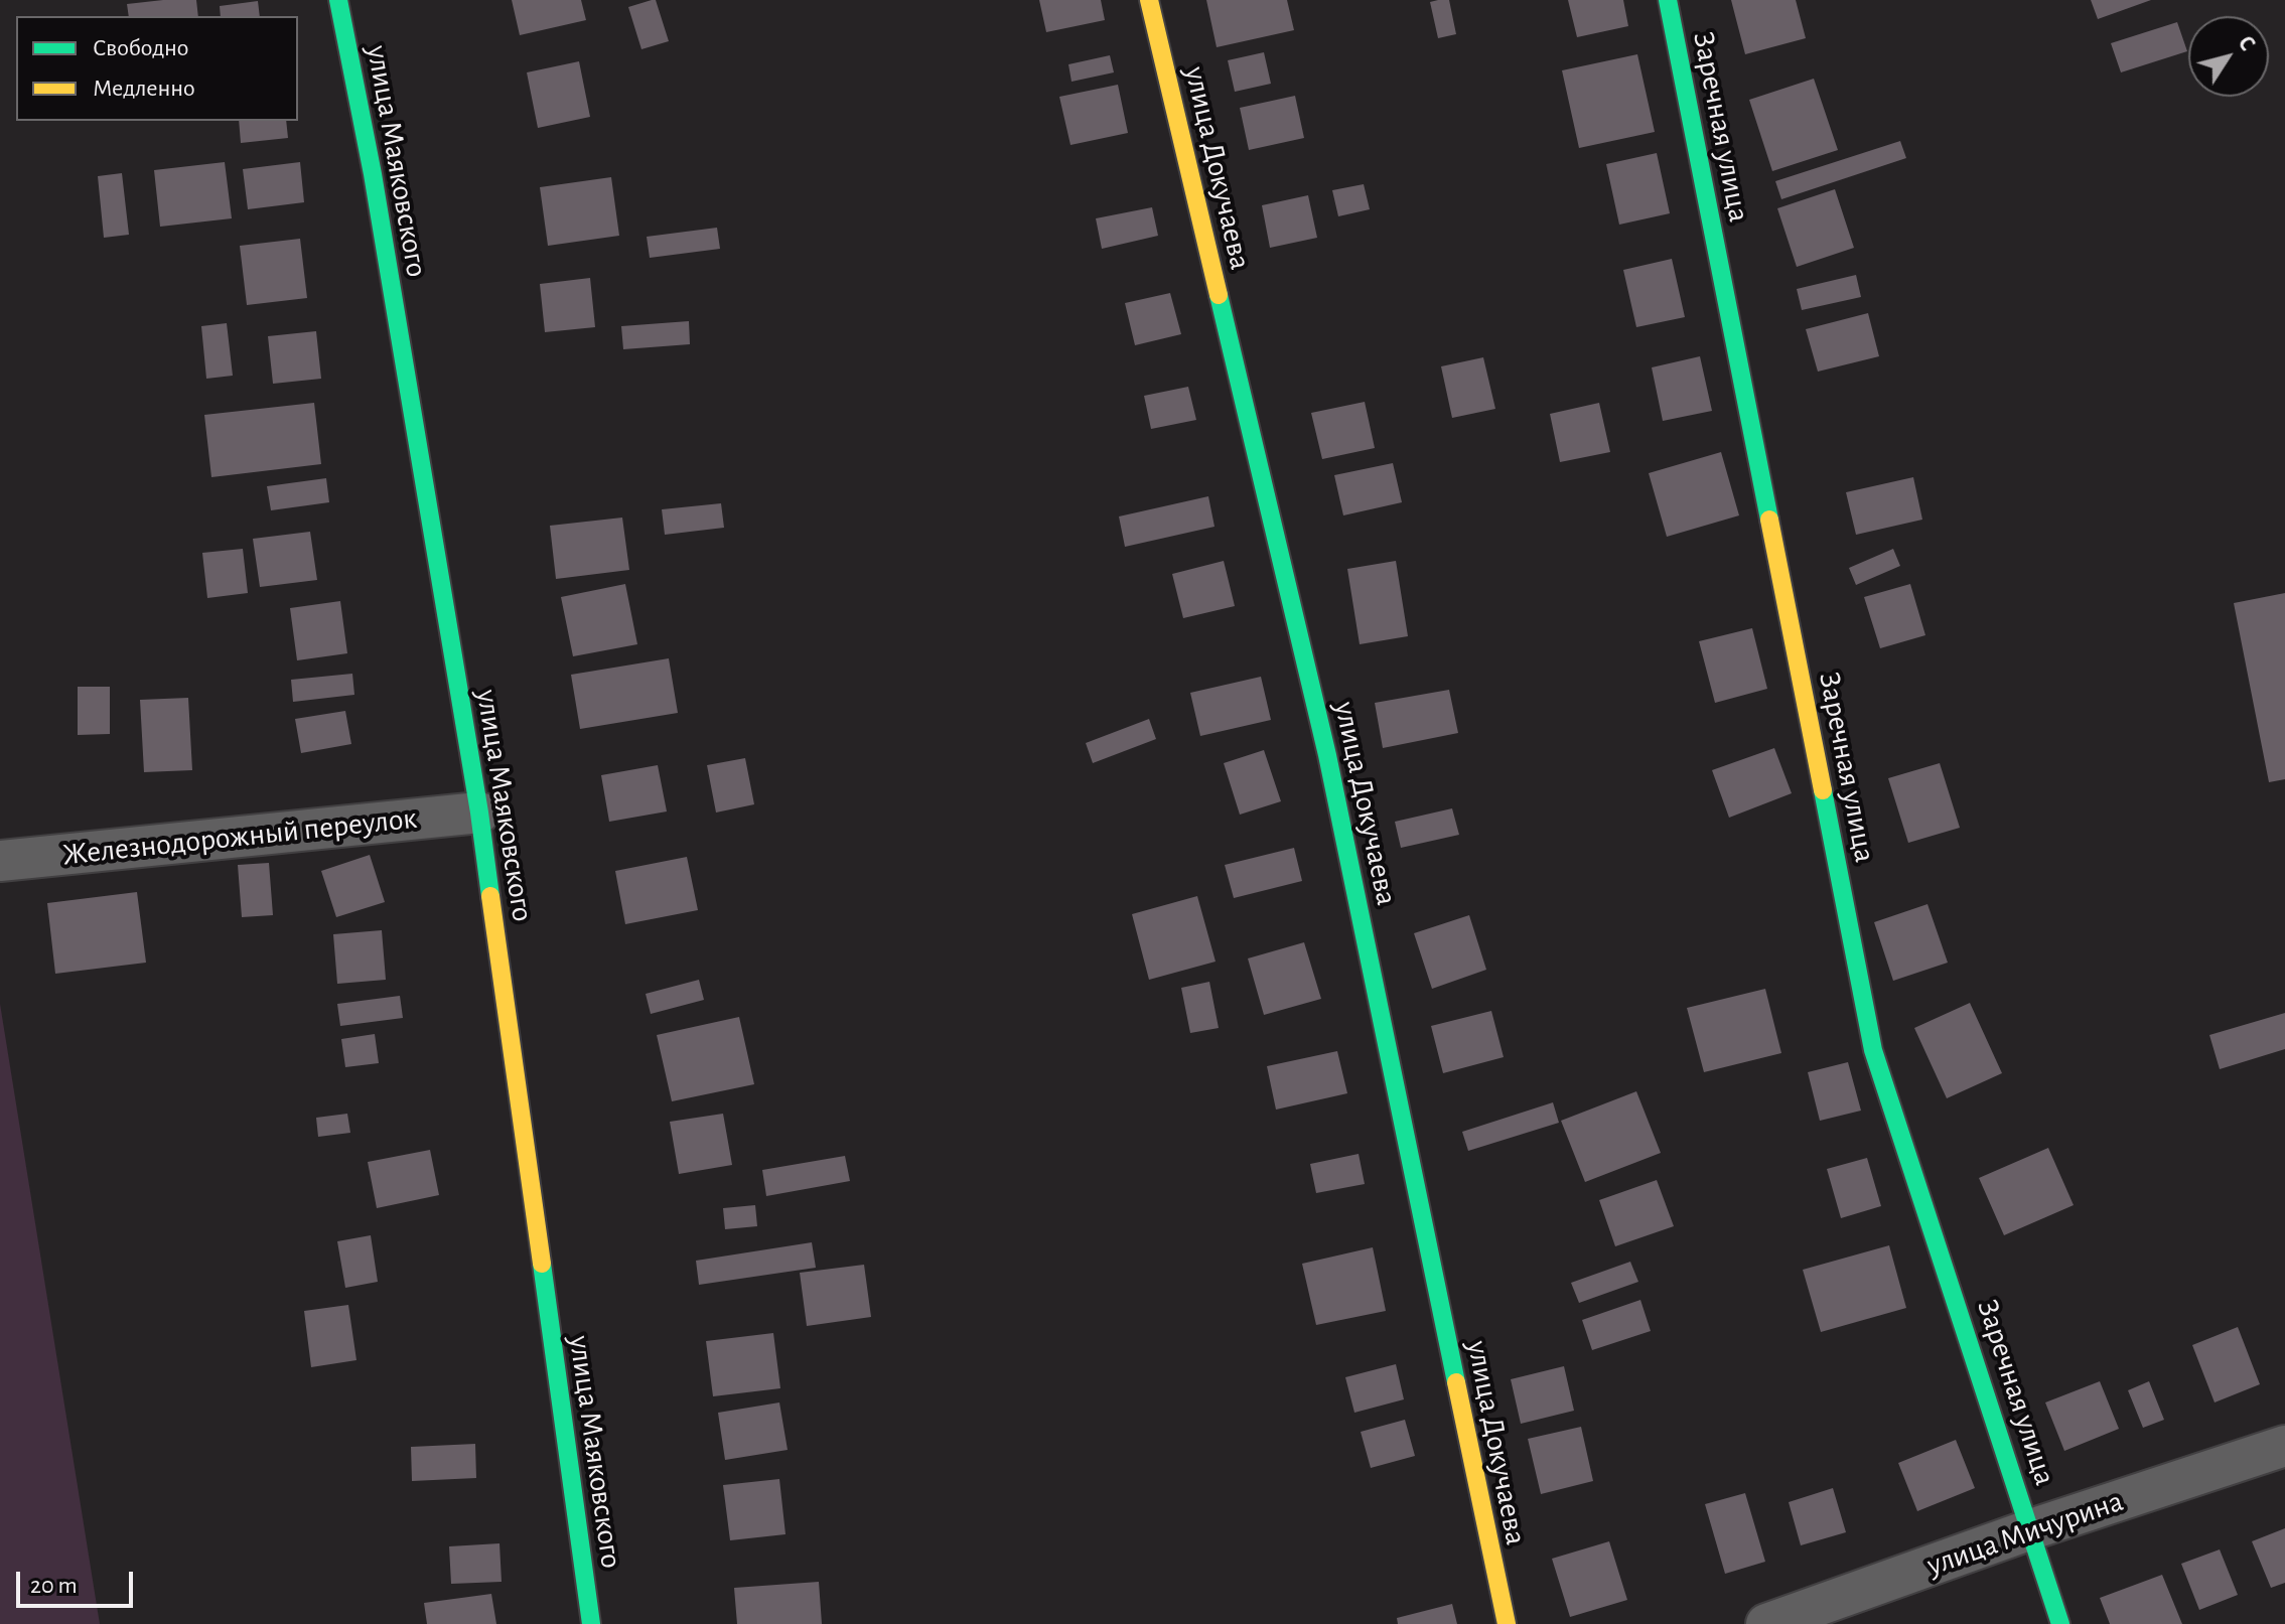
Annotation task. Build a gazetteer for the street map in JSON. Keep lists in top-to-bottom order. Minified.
{"streets":{"street":["Заречная улица","улица Маяковского","улица Докучаева","Железнодорожный переулок","улица Мичурина"]},"crossings":[["Заречная улица","улица Мичурина"],["улица Маяковского","Железнодорожный переулок"]],"legend":["Свободно","Медленно"],"scale_bar":"20 m","north":"top right"}
